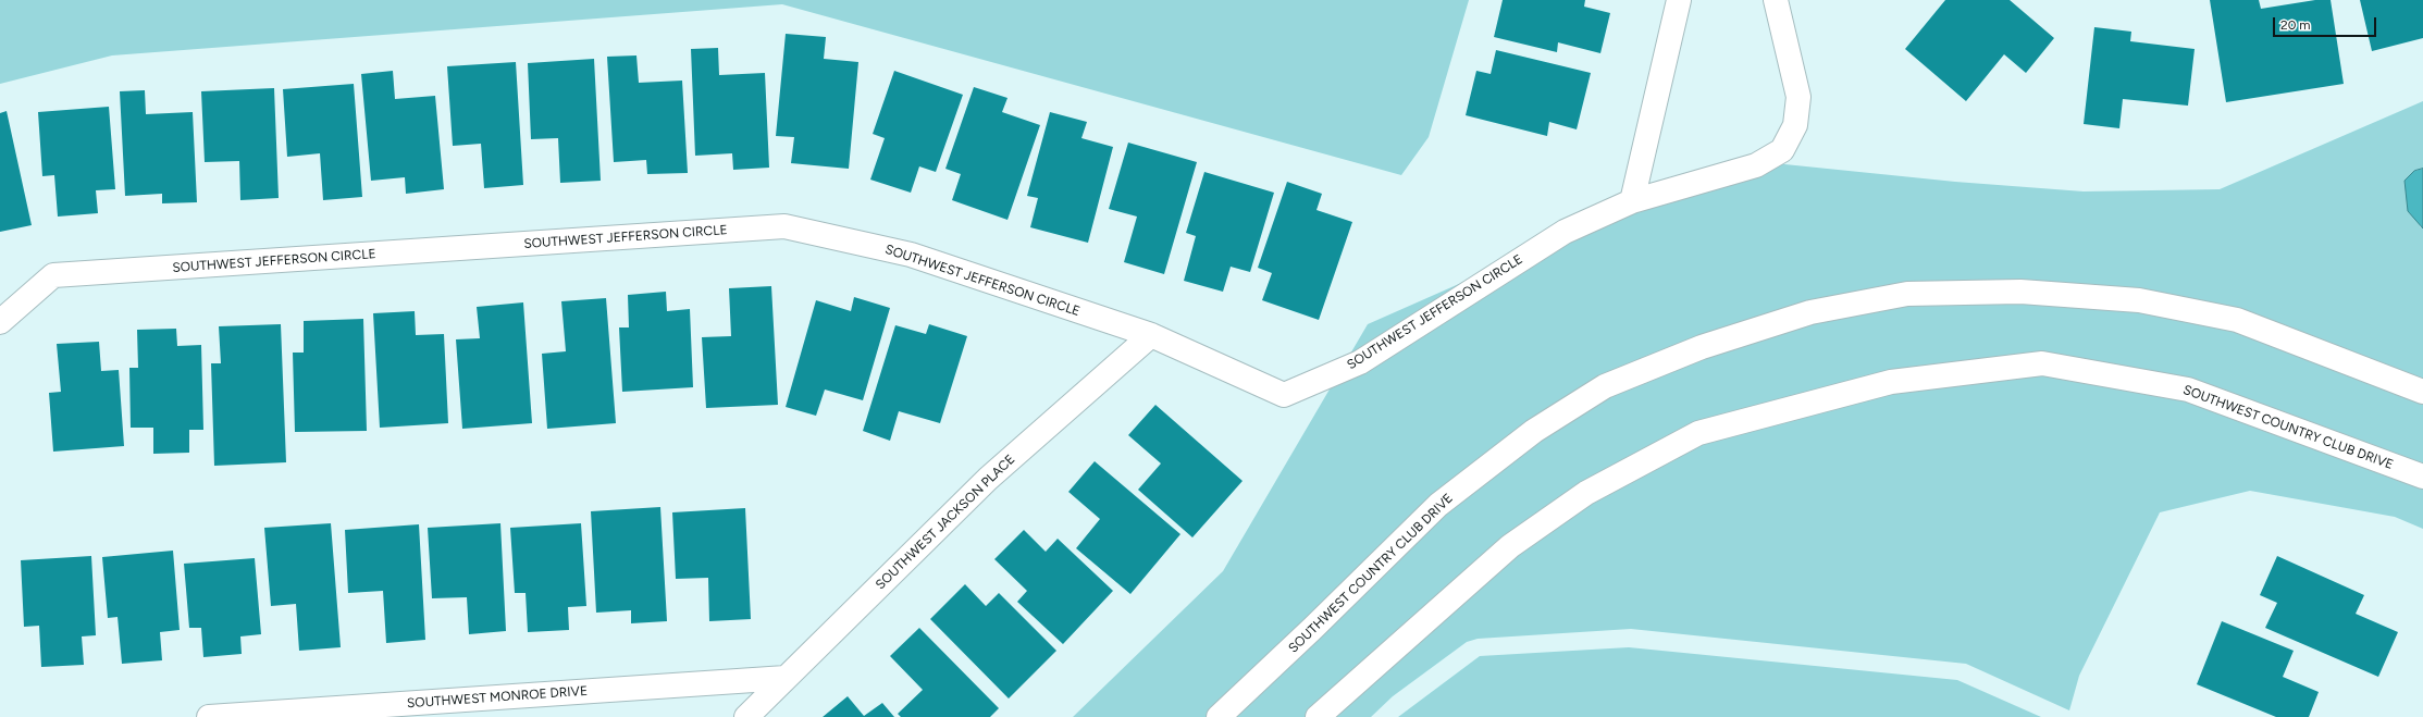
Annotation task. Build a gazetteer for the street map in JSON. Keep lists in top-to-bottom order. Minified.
{"streets":{"street":["SOUTHWEST JEFFERSON CIRCLE","SOUTHWEST COUNTRY CLUB DRIVE","SOUTHWEST JACKSON PLACE","SOUTHWEST MONROE DRIVE"]},"crossings":[["SOUTHWEST JEFFERSON CIRCLE","SOUTHWEST JACKSON PLACE"],["SOUTHWEST JACKSON PLACE","SOUTHWEST MONROE DRIVE"]],"scale_bar":"20 m"}
